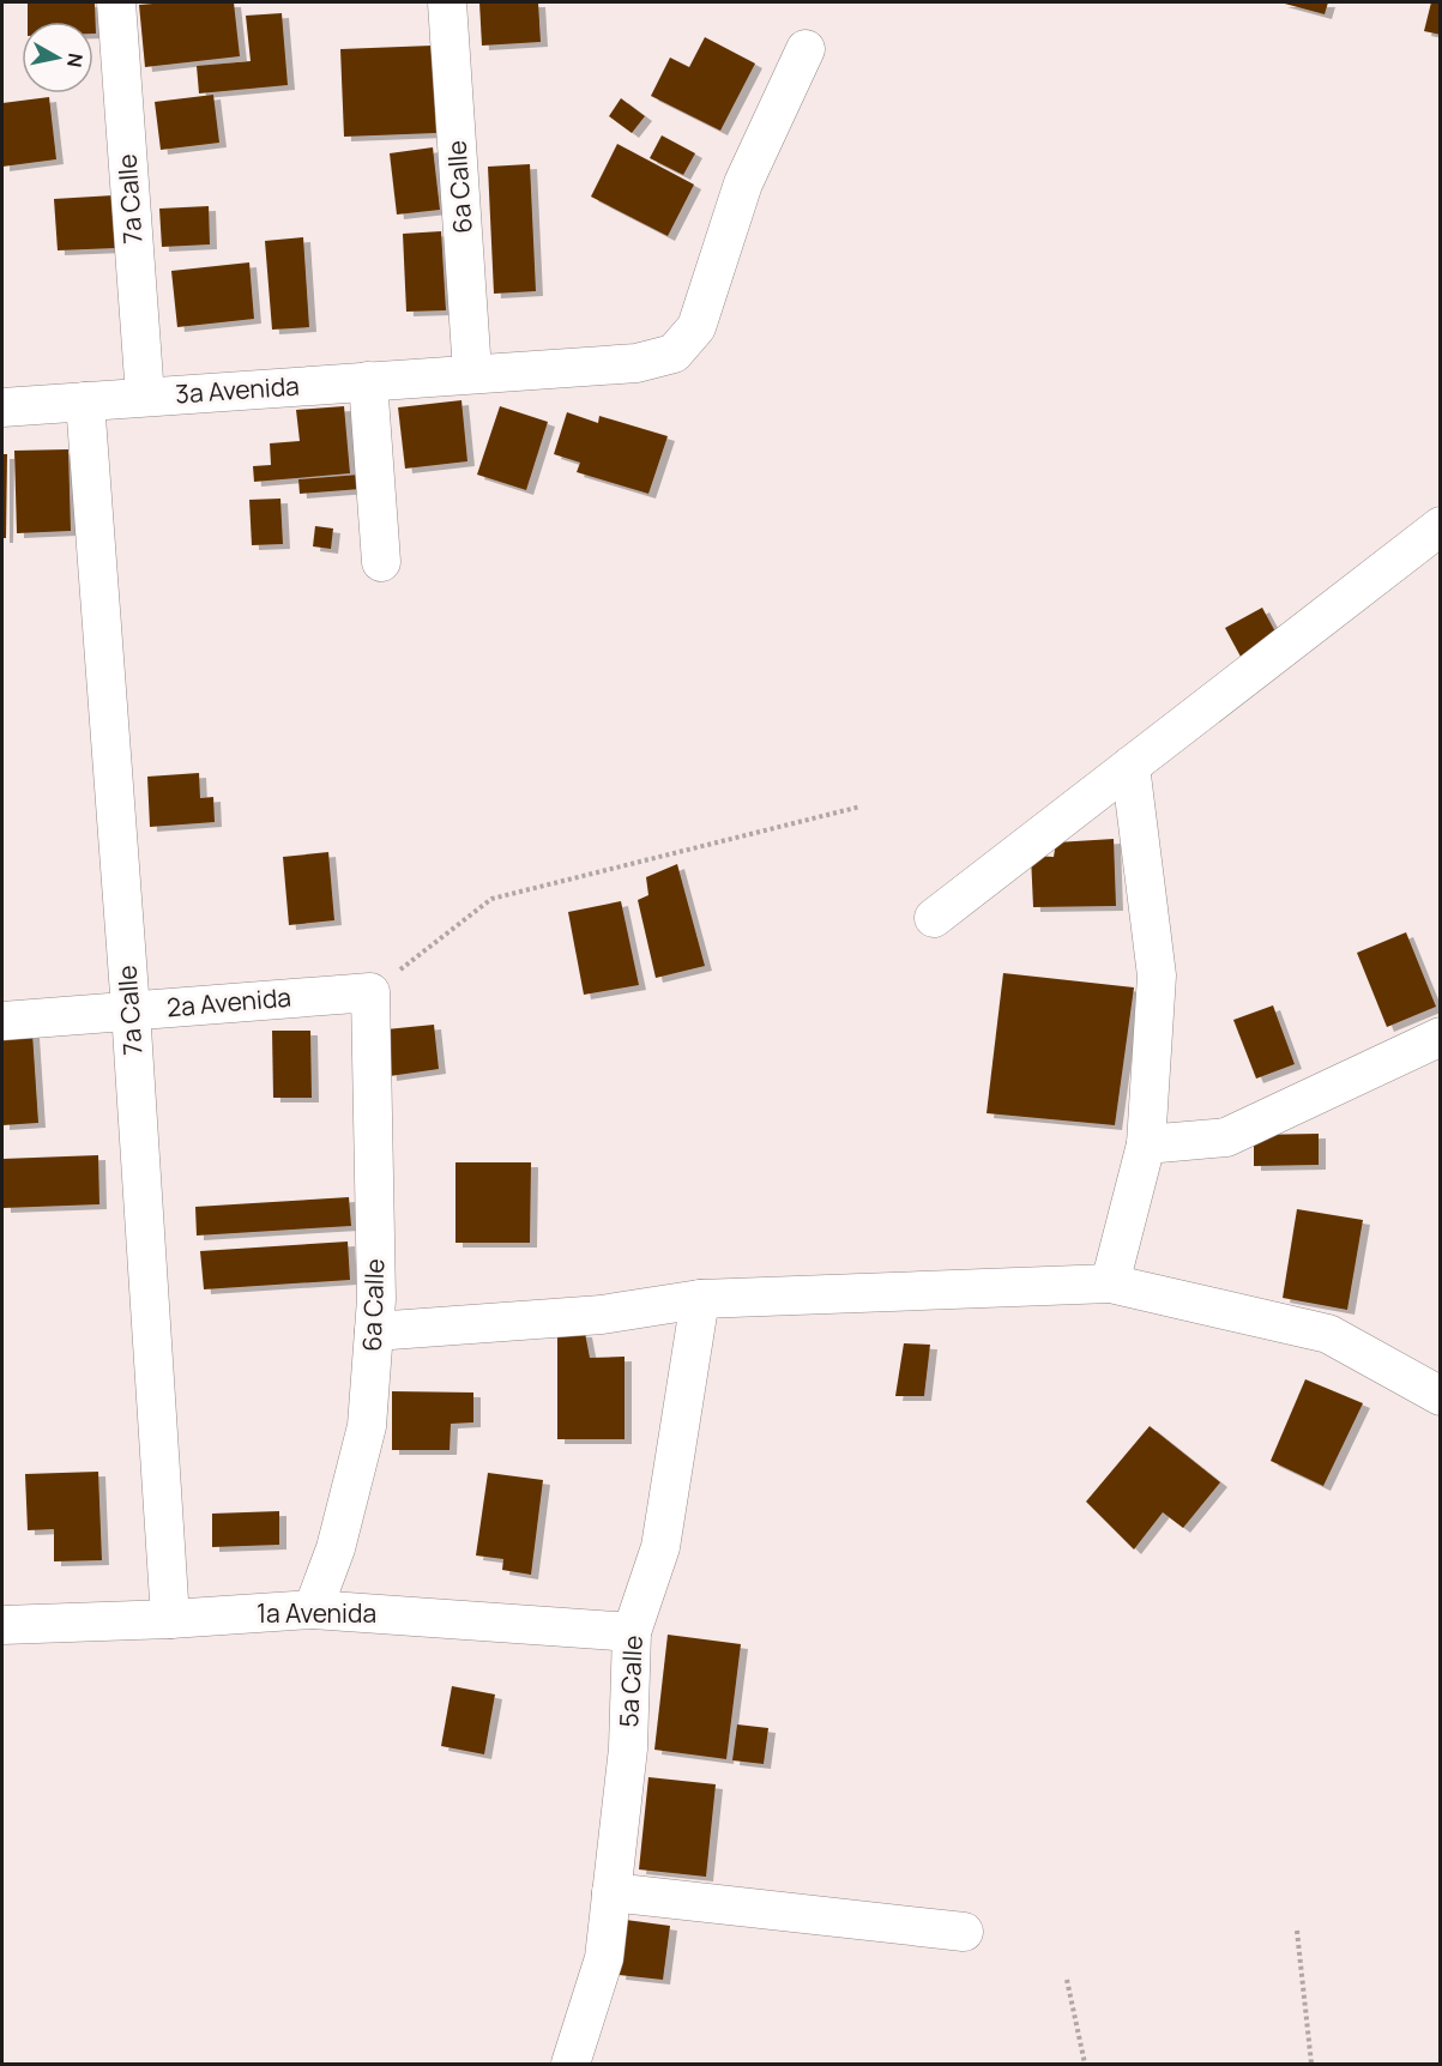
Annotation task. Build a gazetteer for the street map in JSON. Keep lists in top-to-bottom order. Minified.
{"streets":{"street":["6a Calle","7a Calle","3a Avenida","2a Avenida","1a Avenida","5a Calle"]},"crossings":[["6a Calle","3a Avenida"],["6a Calle","2a Avenida"],["6a Calle","1a Avenida"],["7a Calle","3a Avenida"],["7a Calle","2a Avenida"],["7a Calle","1a Avenida"],["1a Avenida","5a Calle"]],"north":"right"}
